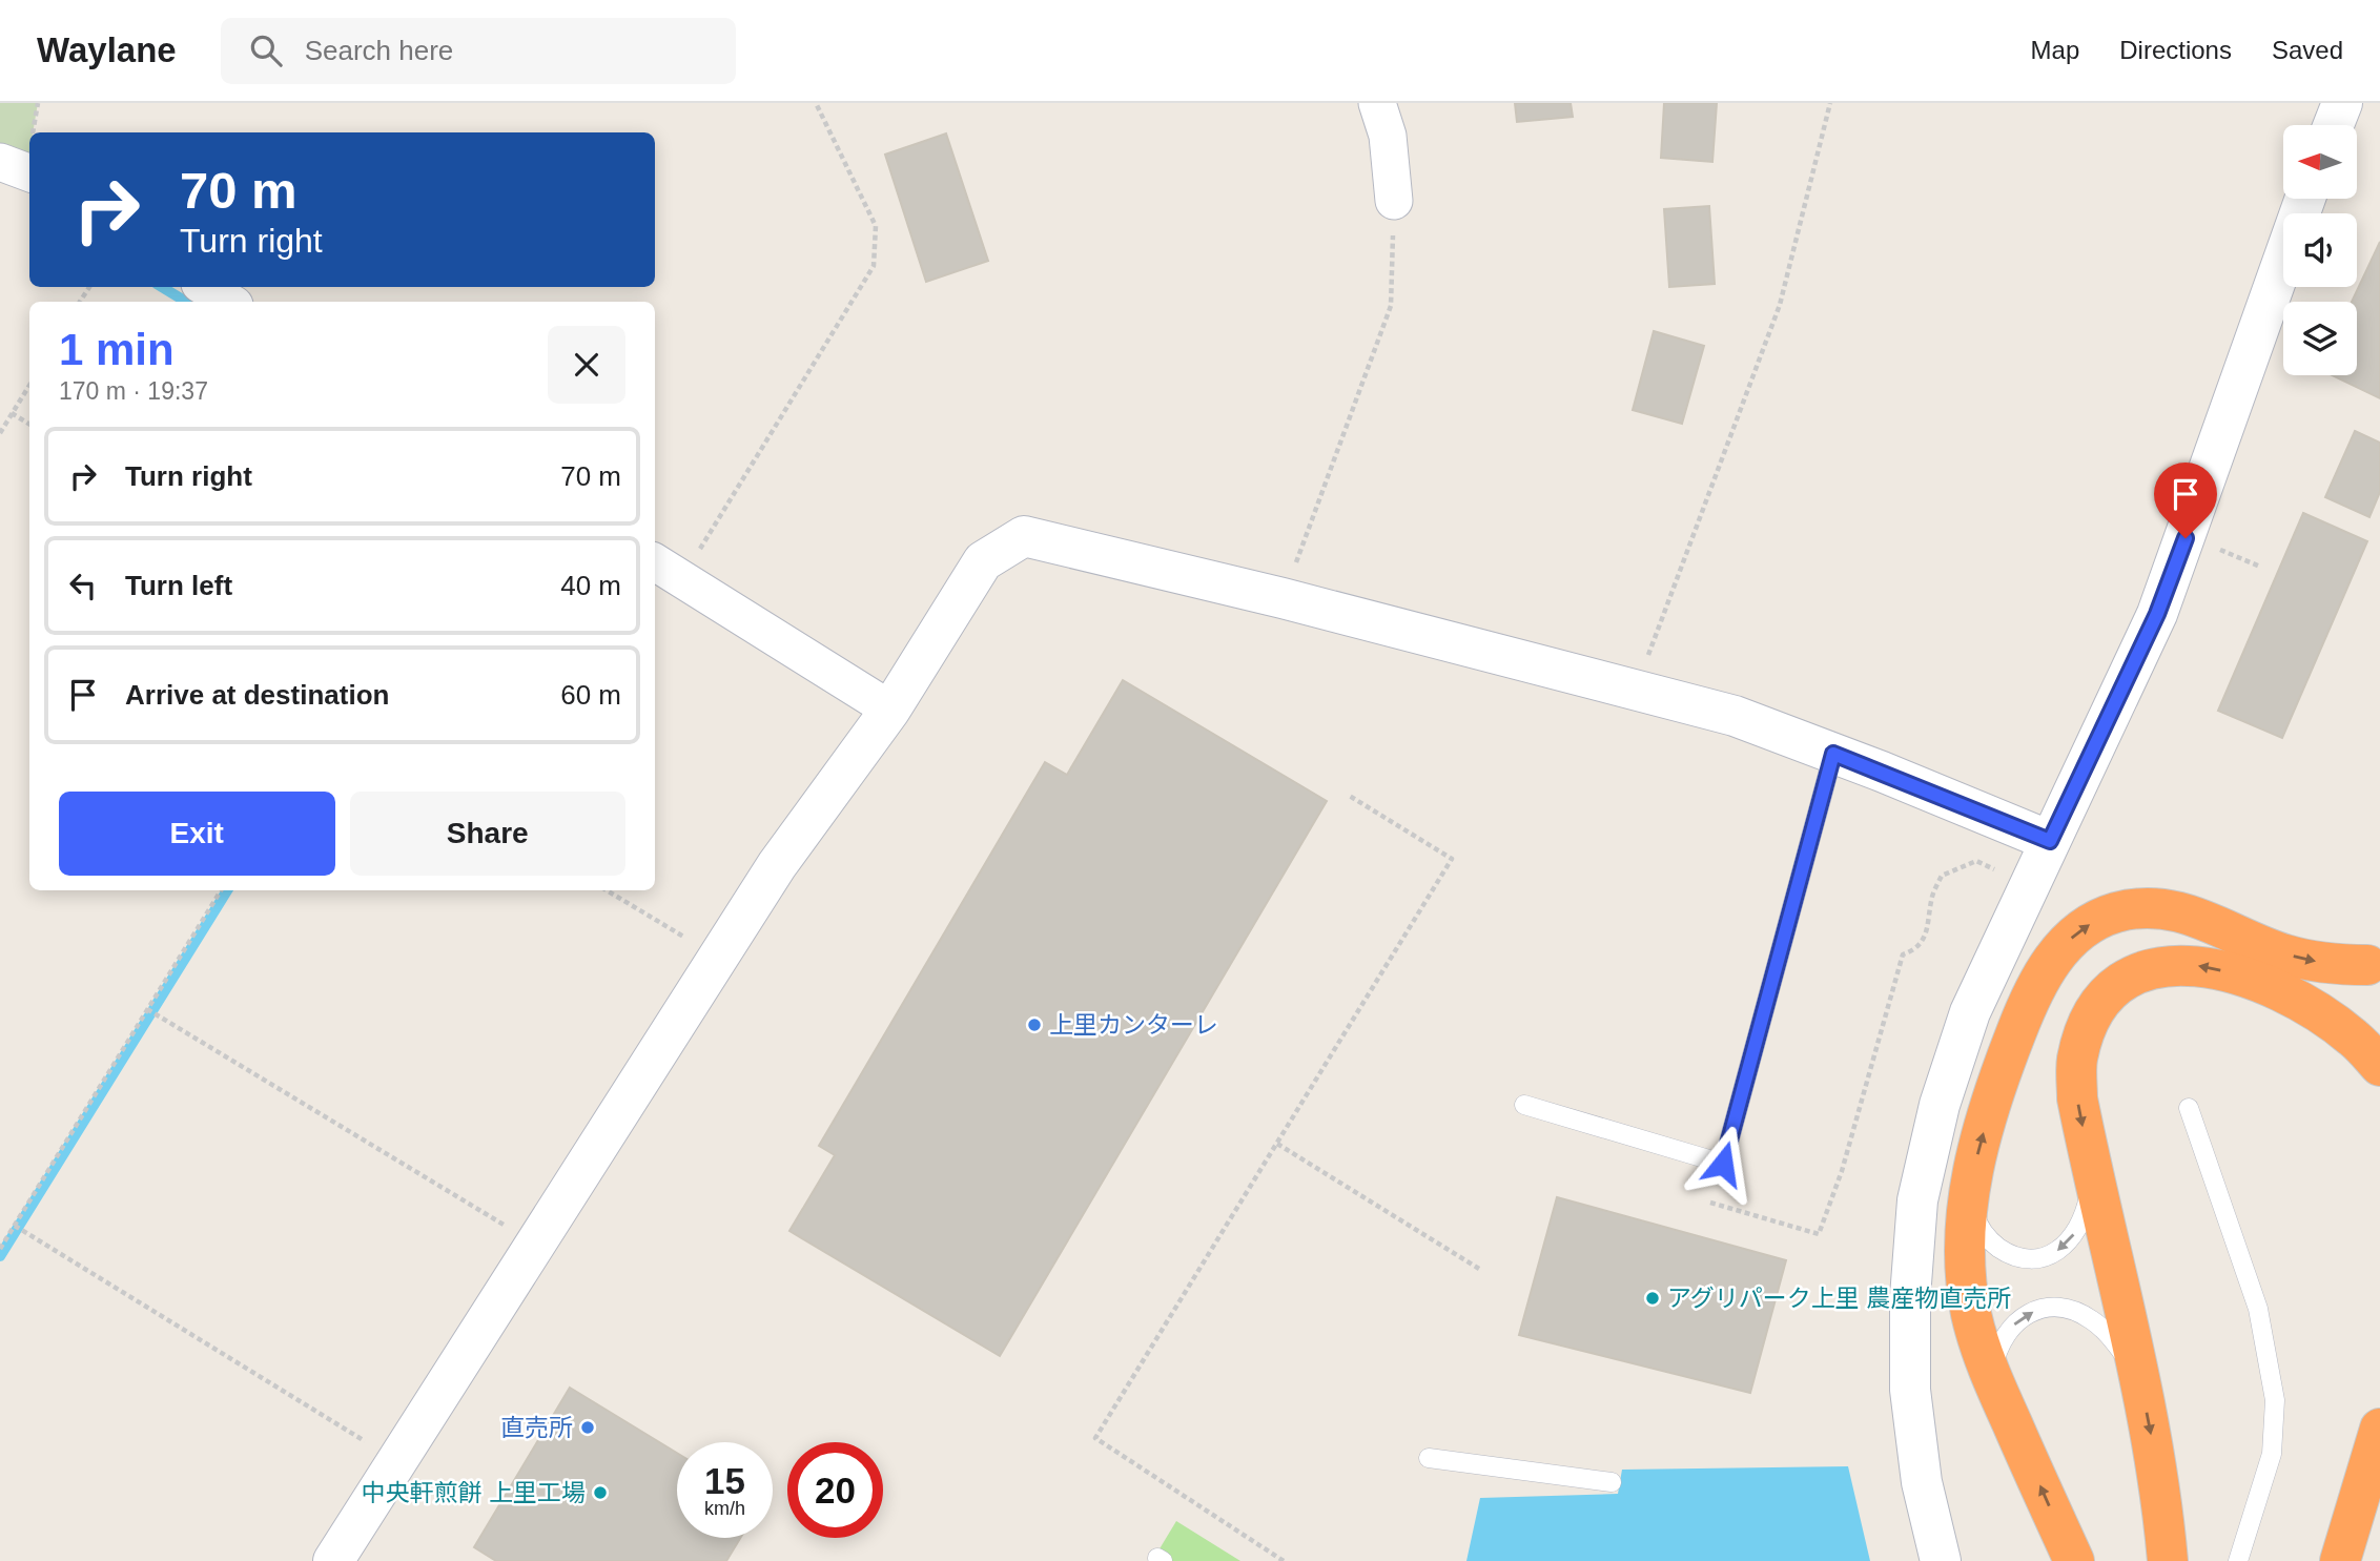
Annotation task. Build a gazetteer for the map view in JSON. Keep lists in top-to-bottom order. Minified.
{"places":["上里カンターレ","アグリパーク上里 農産物直売所","直売所","中央軒煎餅 上里工場"],"north":"left","page":{"header":"Waylane","search":"Search here","nav":["Map","Directions","Saved"],"turn":["70 m","Turn right"],"heading":["1 min","170 m · 19:37"],"list":[{"name":"Turn right","value":"70 m"},{"name":"Turn left","value":"40 m"},{"name":"Arrive at destination","value":"60 m"}],"buttons":["Exit","Share"],"speed":"15 km/h","limit":"20"}}
